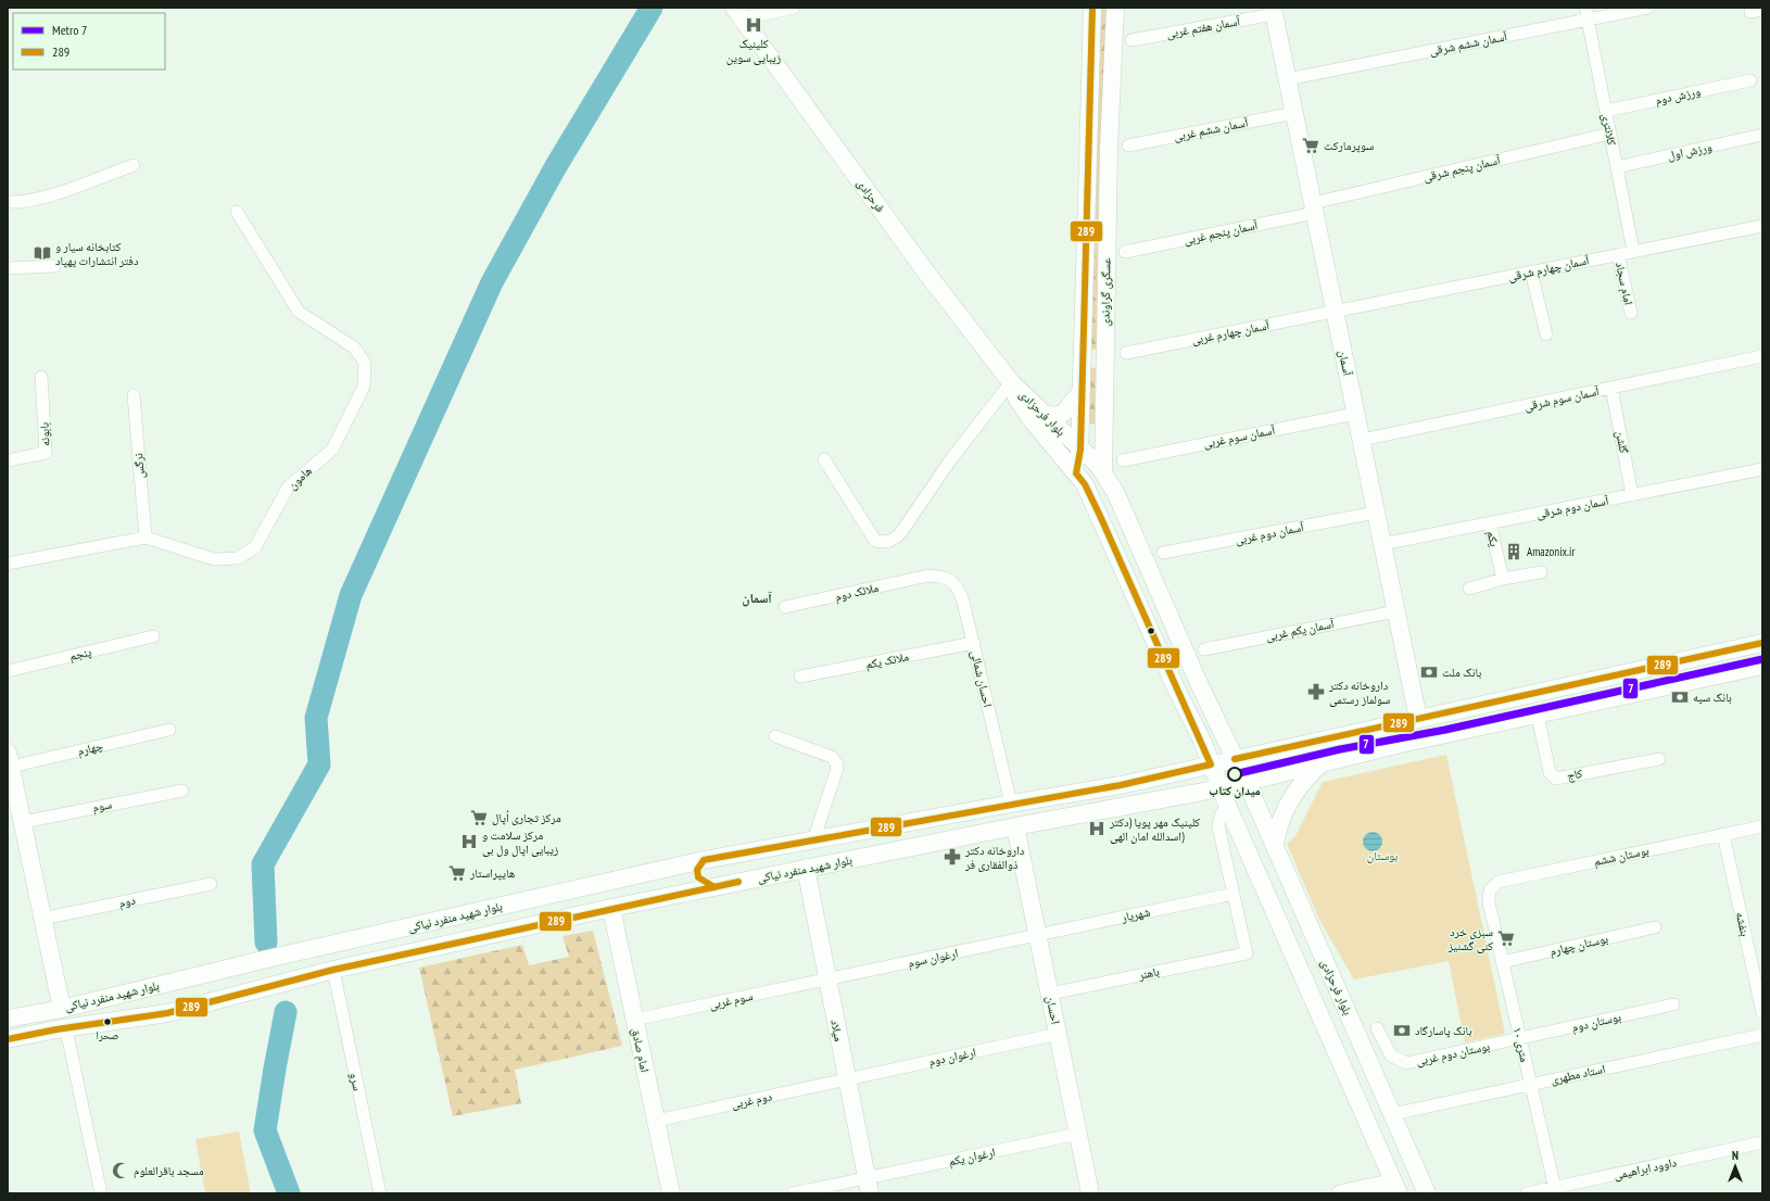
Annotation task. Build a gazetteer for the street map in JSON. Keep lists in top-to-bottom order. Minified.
{"streets":{"main road":["فرحزادی","عسگری گراوندی","آسمان","بلوار فرحزادی","بلوار شهید منفرد نیاکی","احسان","میلاد","امام صادق"],"street":["آسمان هفتم غربی","آسمان ششم شرقی","ورزش دوم","آسمان ششم غربی","کلانتری","ورزش اول","آسمان پنجم شرقی","آسمان پنجم غربی","آسمان چهارم شرقی","امام سجاد","آسمان چهارم غربی","آسمان سوم شرقی","بابونه","آسمان سوم غربی","گلشن","نرگس","هامون","آسمان دوم شرقی","آسمان دوم غربی","یکم","ملائک دوم","آسمان یکم غربی","پنجم","ملائک یکم","احسان شمالی","چهارم","کاج","سوم","بوستان ششم","دوم","شهریار","بنفشه","بوستان چهارم","ارغوان سوم","باهنر","سوم غربی","بوستان دوم","۱۰ متری","بوستان دوم غربی","ارغوان دوم","استاد مطهری","سرو","دوم غربی","ارغوان یکم","داوود ابراهیمی"]},"crossings":[["آسمان هفتم غربی","آسمان"],["آسمان ششم شرقی","کلانتری"],["آسمان ششم شرقی","آسمان"],["ورزش دوم","کلانتری"],["آسمان ششم غربی","آسمان"],["کلانتری","ورزش اول"],["کلانتری","آسمان پنجم شرقی"],["کلانتری","آسمان چهارم شرقی"],["آسمان پنجم شرقی","آسمان پنجم غربی"],["آسمان پنجم شرقی","آسمان"],["فرحزادی","بلوار فرحزادی"],["آسمان پنجم غربی","آسمان"],["آسمان چهارم شرقی","امام سجاد"],["آسمان چهارم شرقی","آسمان چهارم غربی"],["آسمان چهارم شرقی","آسمان"],["عسگری گراوندی","بلوار فرحزادی"],["آسمان چهارم غربی","آسمان"],["آسمان","آسمان سوم شرقی"],["آسمان","آسمان سوم غربی"],["آسمان","آسمان دوم شرقی"],["آسمان","آسمان دوم غربی"],["آسمان","آسمان یکم غربی"],["آسمان","بلوار شهید منفرد نیاکی"],["آسمان سوم شرقی","گلشن"],["بلوار فرحزادی","بلوار شهید منفرد نیاکی"],["بلوار فرحزادی","استاد مطهری"],["گلشن","آسمان دوم شرقی"],["نرگس","هامون"],["آسمان دوم شرقی","یکم"],["ملائک دوم","احسان شمالی"],["ملائک یکم","احسان شمالی"],["احسان شمالی","بلوار شهید منفرد نیاکی"],["کاج","بلوار شهید منفرد نیاکی"],["بوستان ششم","بنفشه"],["بوستان ششم","۱۰ متری"],["بلوار شهید منفرد نیاکی","احسان"],["بلوار شهید منفرد نیاکی","میلاد"],["بلوار شهید منفرد نیاکی","امام صادق"],["بلوار شهید منفرد نیاکی","سرو"],["شهریار","ارغوان سوم"],["شهریار","باهنر"],["شهریار","احسان"],["بوستان چهارم","۱۰ متری"],["ارغوان سوم","سوم غربی"],["ارغوان سوم","احسان"],["ارغوان سوم","میلاد"],["باهنر","احسان"],["سوم غربی","میلاد"],["سوم غربی","امام صادق"],["احسان","ارغوان دوم"],["احسان","ارغوان یکم"],["بوستان دوم","۱۰ متری"],["بوستان دوم","بوستان دوم غربی"],["میلاد","ارغوان دوم"],["میلاد","دوم غربی"],["میلاد","ارغوان یکم"],["۱۰ متری","بوستان دوم غربی"],["۱۰ متری","استاد مطهری"],["۱۰ متری","داوود ابراهیمی"],["امام صادق","دوم غربی"],["ارغوان دوم","دوم غربی"]],"districts":["آسمان"],"parks":["بوستان"],"places":{"hospital":["کلینیک زیبایی سوین","کلینیک مهر پویا (دکتر اسدالله امان الهی)","مرکز سلامت و زیبایی اپال ول بی"],"supermarket":["سوپرمارکت","مرکز تجاری اُپال","هایپراستار","سبزی خرد کنی گشنیز"],"library":["کتابخانه سیار و دفتر انتشارات پهپاد"],"building":["Amazonix.ir"],"bank":["بانک ملت","بانک سپه","بانک پاسارگاد"],"pharmacy":["داروخانه دکتر سولماز رستمی","داروخانه دکتر ذوالفقاری فر"],"other":["میدان کتاب","صحرا"],"mosque":["مسجد باقرالعلوم"]},"lines":["transit line 289","metro line 7"],"legend":["Metro 7","289"],"north":"top"}
